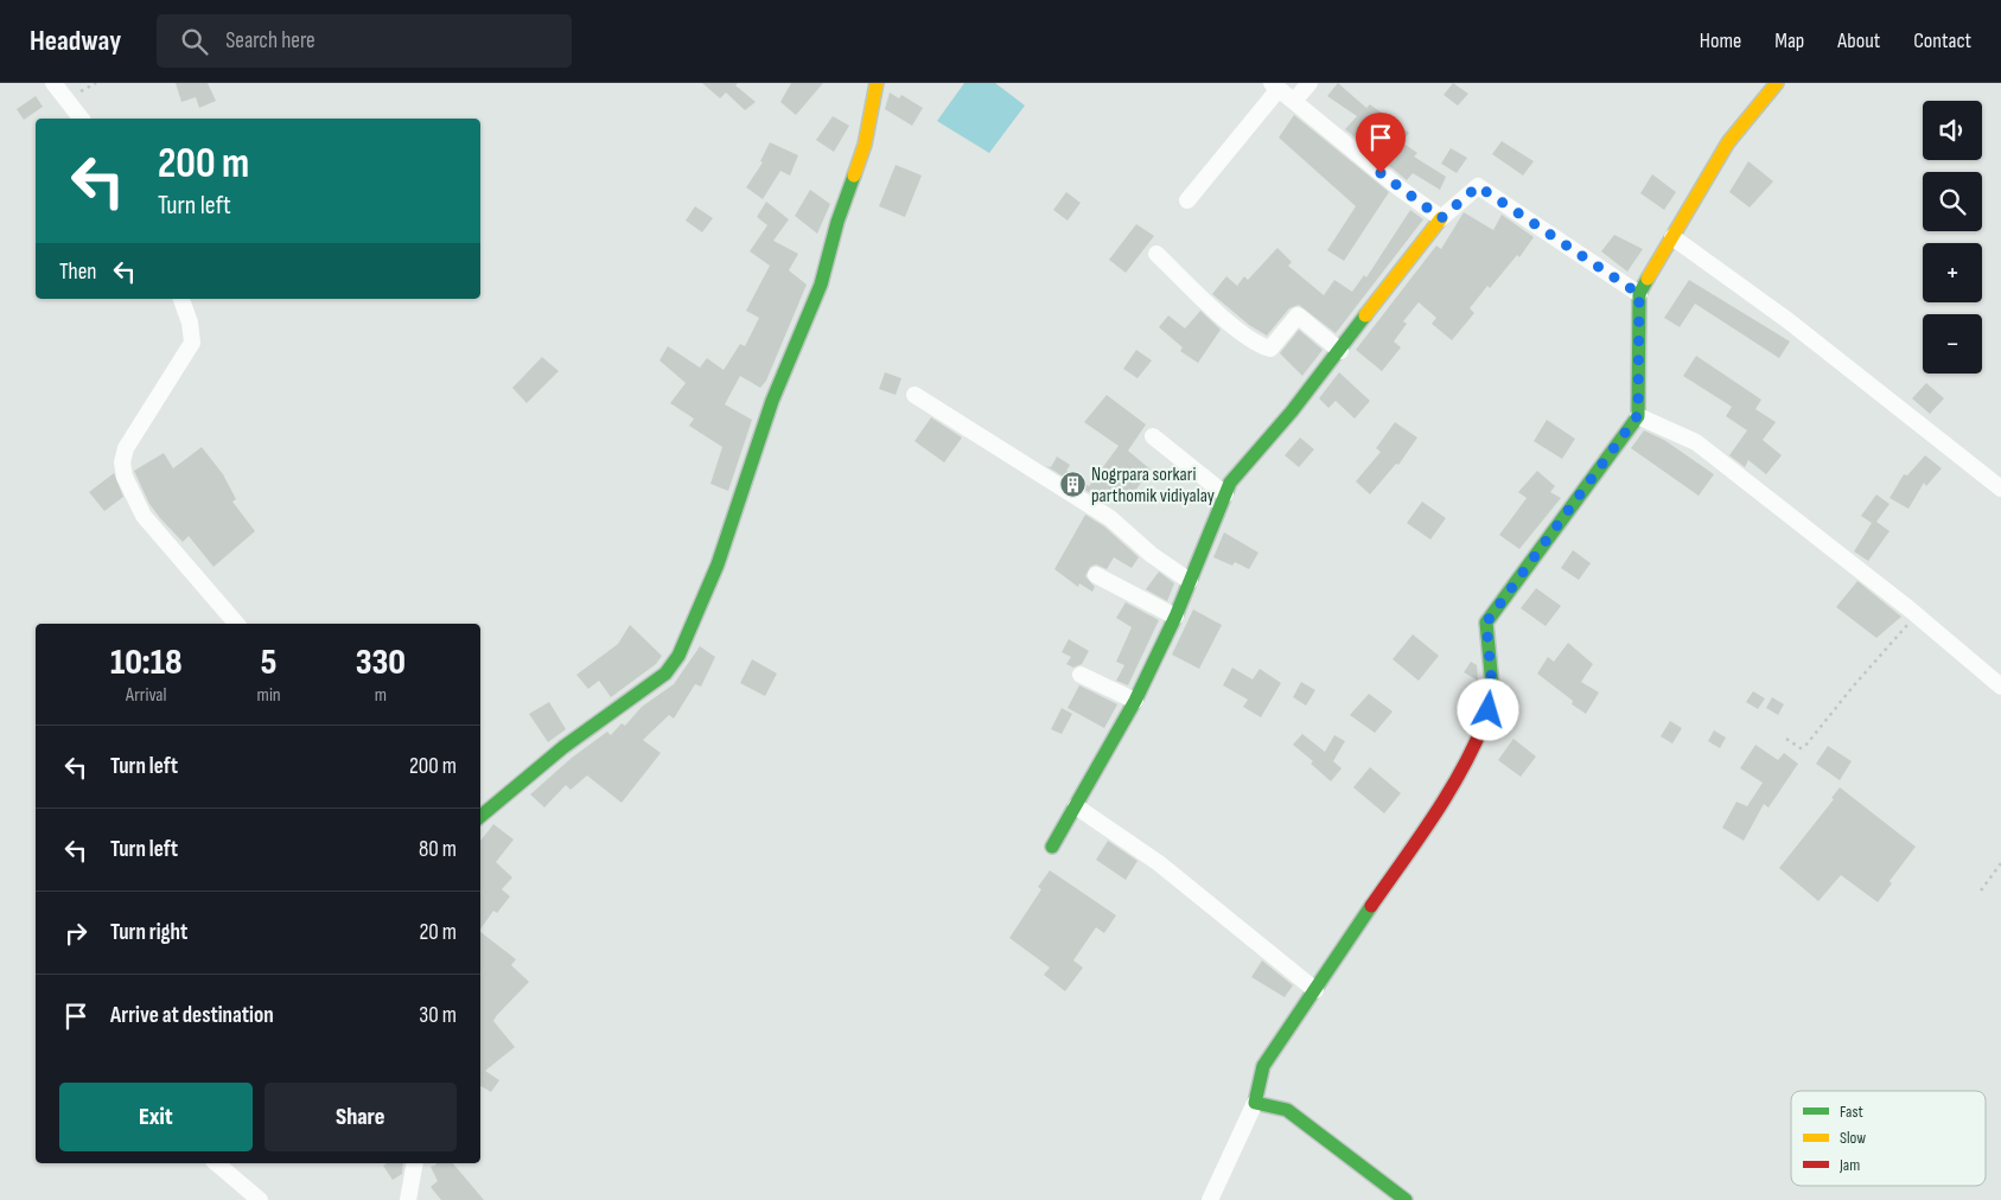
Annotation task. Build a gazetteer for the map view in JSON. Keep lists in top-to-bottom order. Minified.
{"places":{"building":["Nogrpara sorkari parthomik vidiyalay"]},"legend":["Fast","Slow","Jam"],"page":{"header":"Headway","search":"Search here","nav":["Home","Map","About","Contact"],"map_buttons":["+","−"],"turn":["200 m","Turn left"],"then":"Then","eta":["10:18","Arrival","5","min","330","m"],"list":[{"name":"Turn left","value":"200 m"},{"name":"Turn left","value":"80 m"},{"name":"Turn right","value":"20 m"},{"name":"Arrive at destination","value":"30 m"}],"buttons":["Exit","Share"]}}
